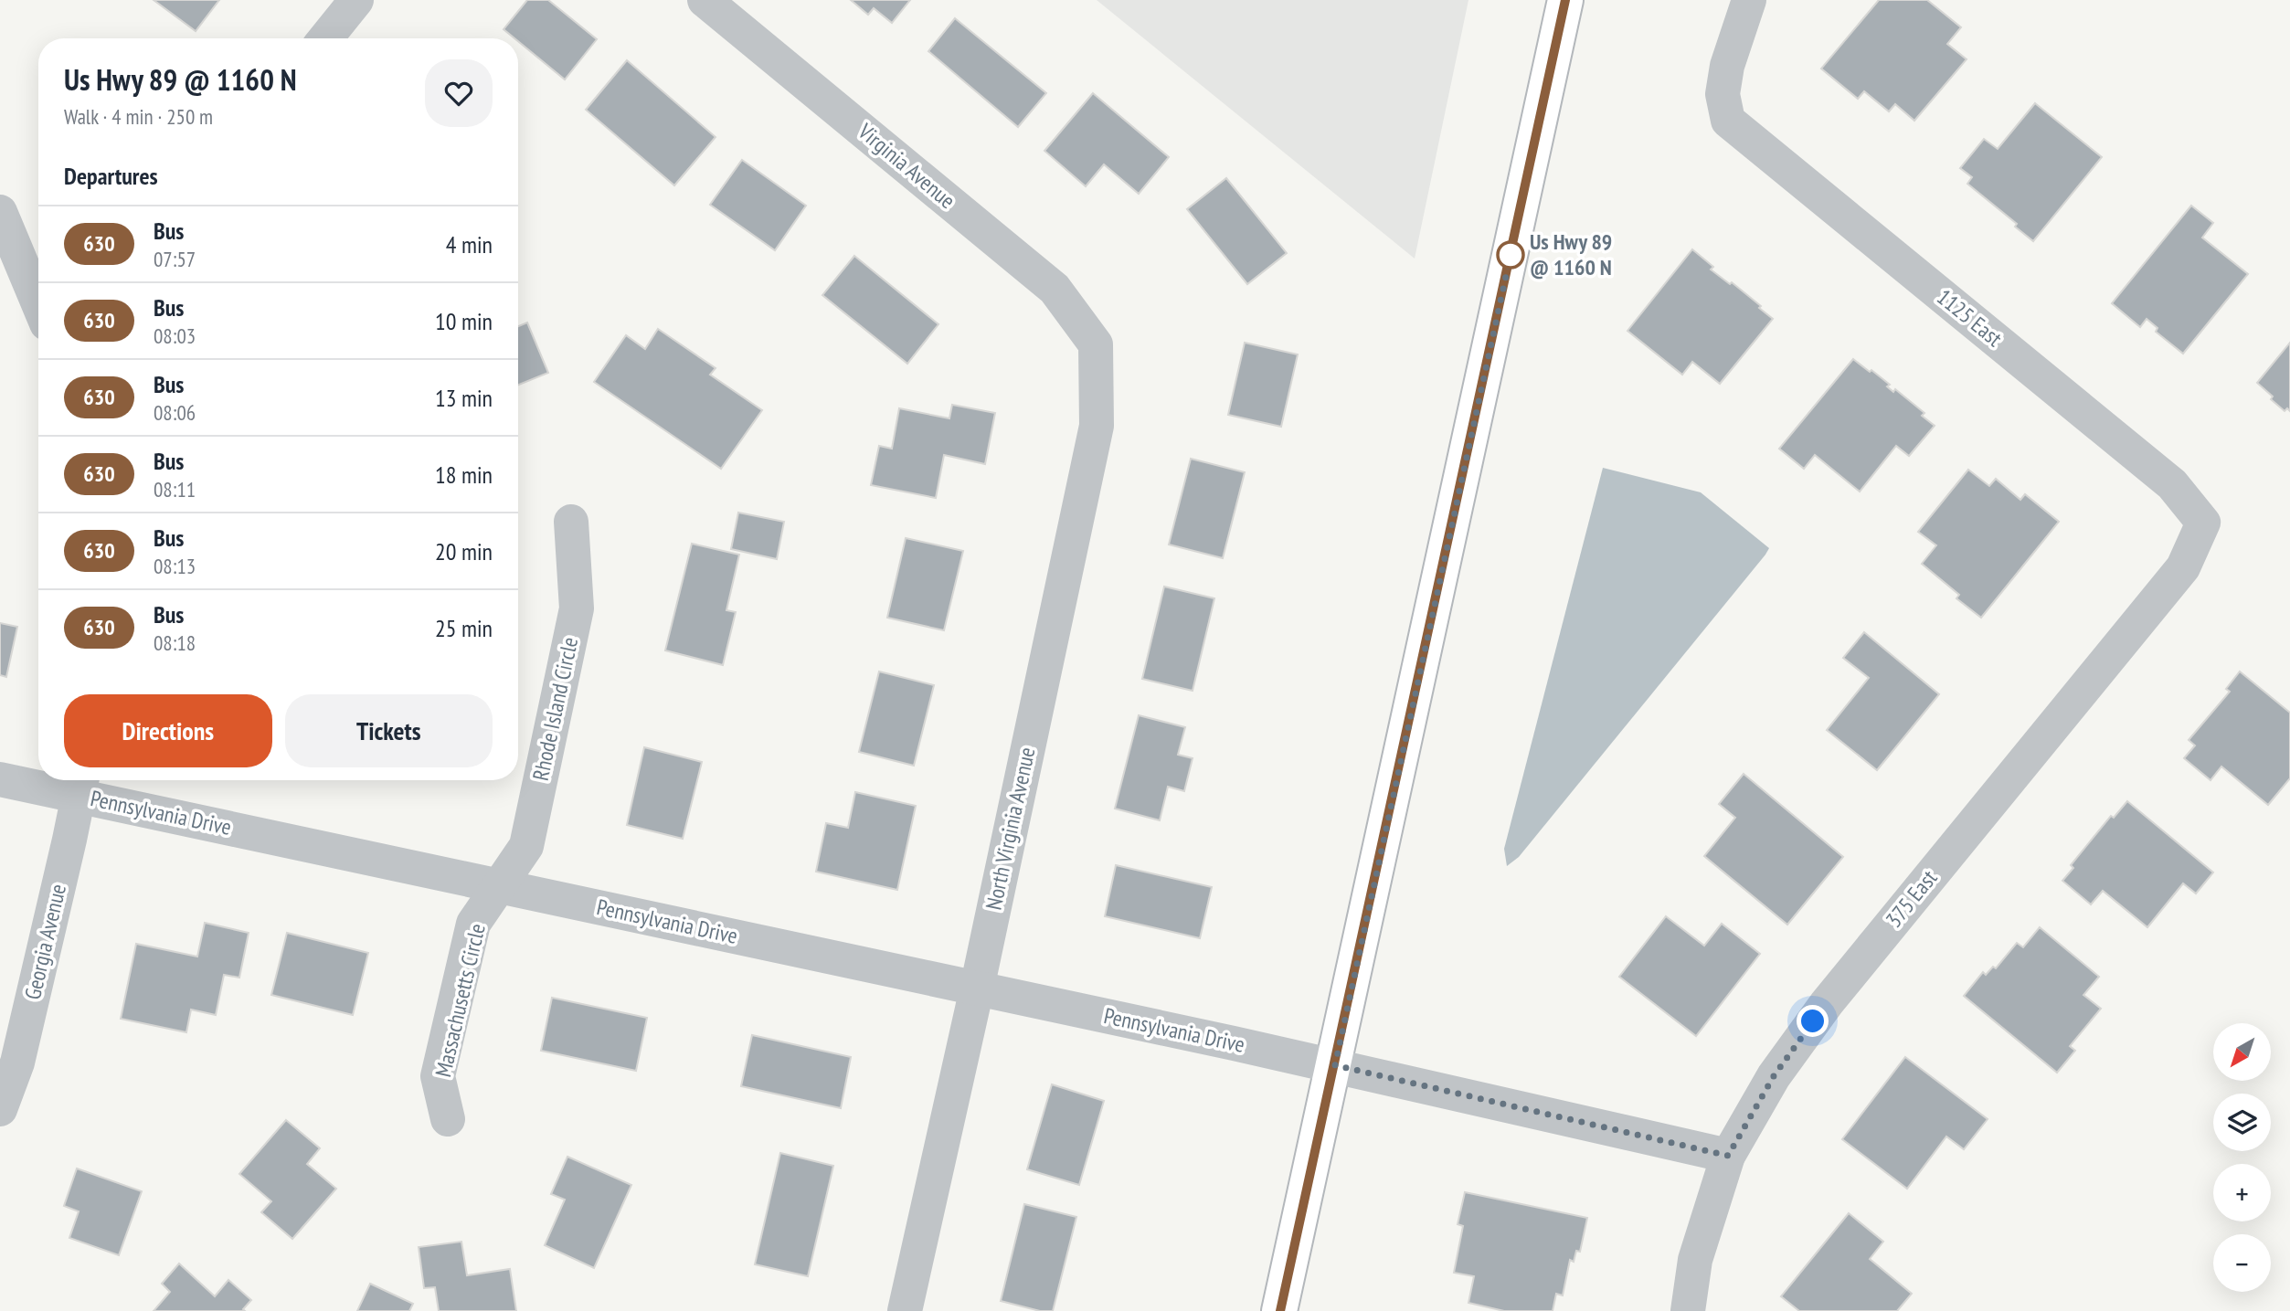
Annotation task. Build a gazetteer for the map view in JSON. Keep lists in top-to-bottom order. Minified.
{"streets":{"street":["Virginia Avenue","1125 East","Rhode Island Circle","Pennsylvania Drive","North Virginia Avenue","375 East","Georgia Avenue","Massachusetts Circle"]},"crossings":[["Virginia Avenue","North Virginia Avenue"],["1125 East","375 East"],["Rhode Island Circle","Pennsylvania Drive"],["Rhode Island Circle","Massachusetts Circle"],["Pennsylvania Drive","North Virginia Avenue"],["Pennsylvania Drive","375 East"],["Pennsylvania Drive","Georgia Avenue"],["Pennsylvania Drive","Massachusetts Circle"]],"places":["Us Hwy 89 @ 1160 N"],"lines":["bus line 630"],"north":"bottom left","page":{"heading":[["Us Hwy 89 @ 1160 N","Walk · 4 min · 250 m"],"Departures"],"list":[{"mark":"630","name":"Bus","note":"07:57","value":"4 min"},{"mark":"630","name":"Bus","note":"08:03","value":"10 min"},{"mark":"630","name":"Bus","note":"08:06","value":"13 min"},{"mark":"630","name":"Bus","note":"08:11","value":"18 min"},{"mark":"630","name":"Bus","note":"08:13","value":"20 min"},{"mark":"630","name":"Bus","note":"08:18","value":"25 min"}],"buttons":["Directions","Tickets"],"map_buttons":["+","−"]}}
